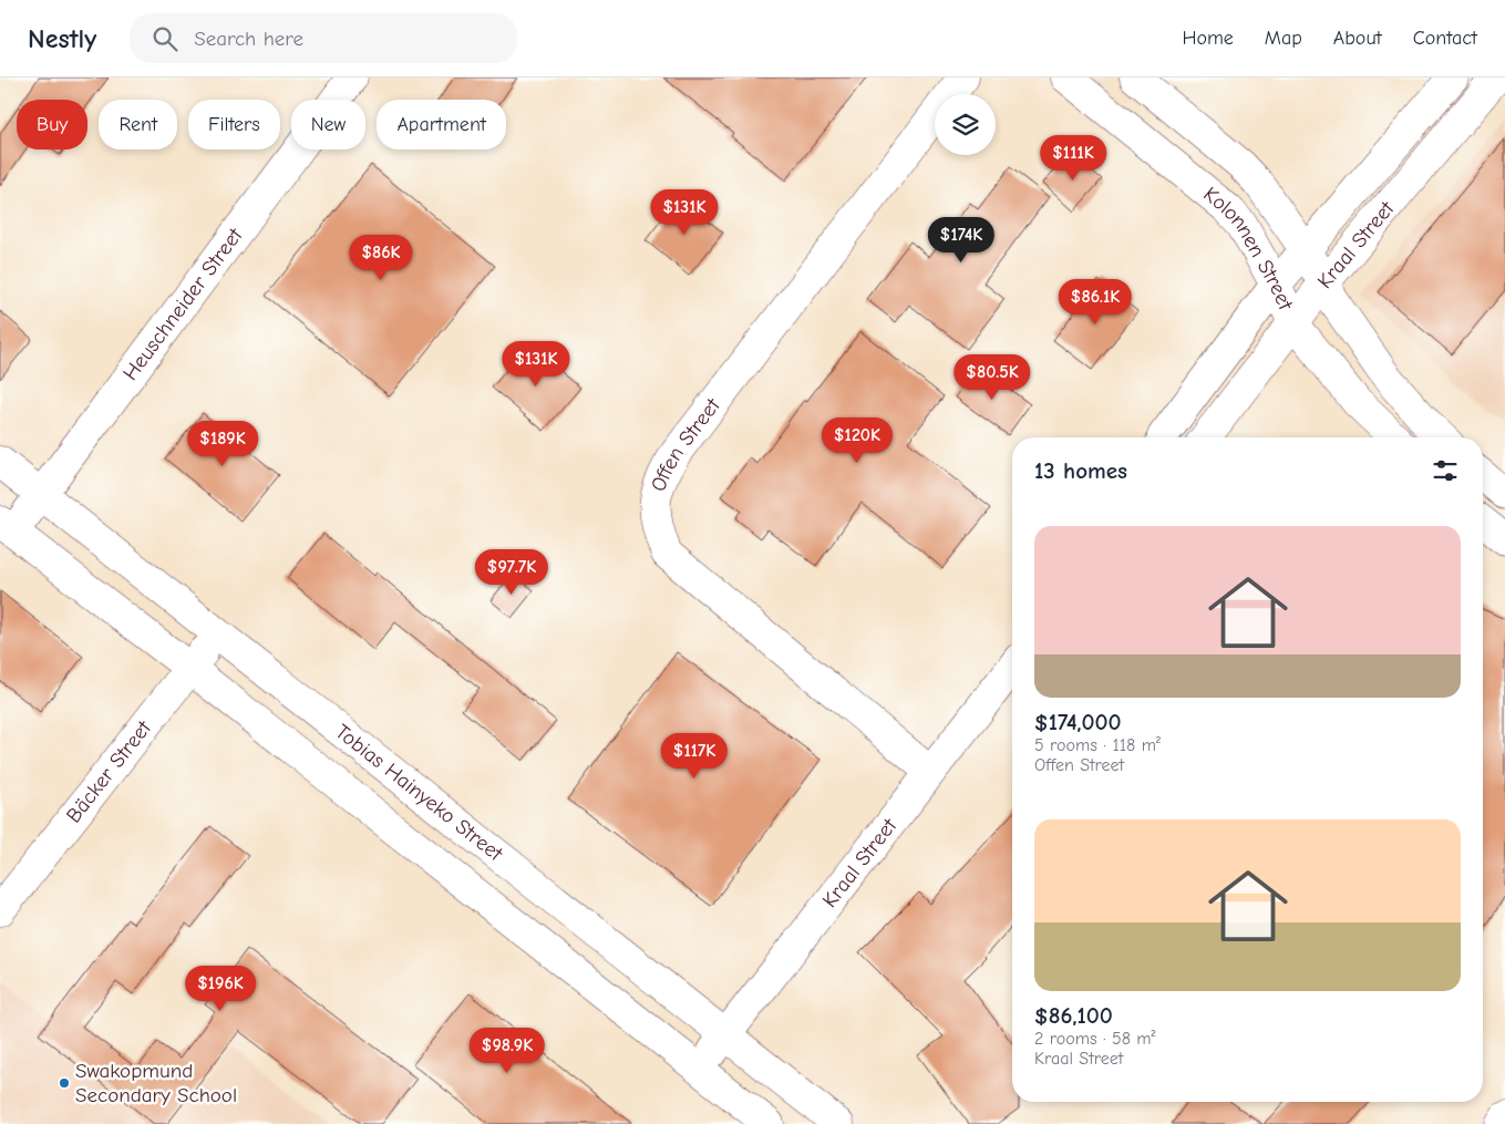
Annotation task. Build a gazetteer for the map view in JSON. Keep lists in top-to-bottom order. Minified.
{"streets":{"street":["Kraal Street","Kolonnen Street","Heuschneider Street","Offen Street","Bäcker Street","Tobias Hainyeko Street"]},"crossings":[["Kraal Street","Kolonnen Street"],["Kraal Street","Offen Street"],["Kraal Street","Tobias Hainyeko Street"],["Heuschneider Street","Tobias Hainyeko Street"],["Bäcker Street","Tobias Hainyeko Street"]],"places":["Swakopmund Secondary School"],"page":{"header":"Nestly","search":"Search here","nav":["Home","Map","About","Contact"],"chip":["Buy","Rent","Filters","New","Apartment"],"price":["$111K","$131K","$174K","$86K","$86.1K","$131K","$80.5K","$120K","$189K","$97.7K","$117K","$196K","$98.9K"],"heading":"13 homes","list":[{"name":"$174,000","note":"5 rooms · 118 m² · Offen Street"},{"name":"$86,100","note":"2 rooms · 58 m² · Kraal Street"}]}}
